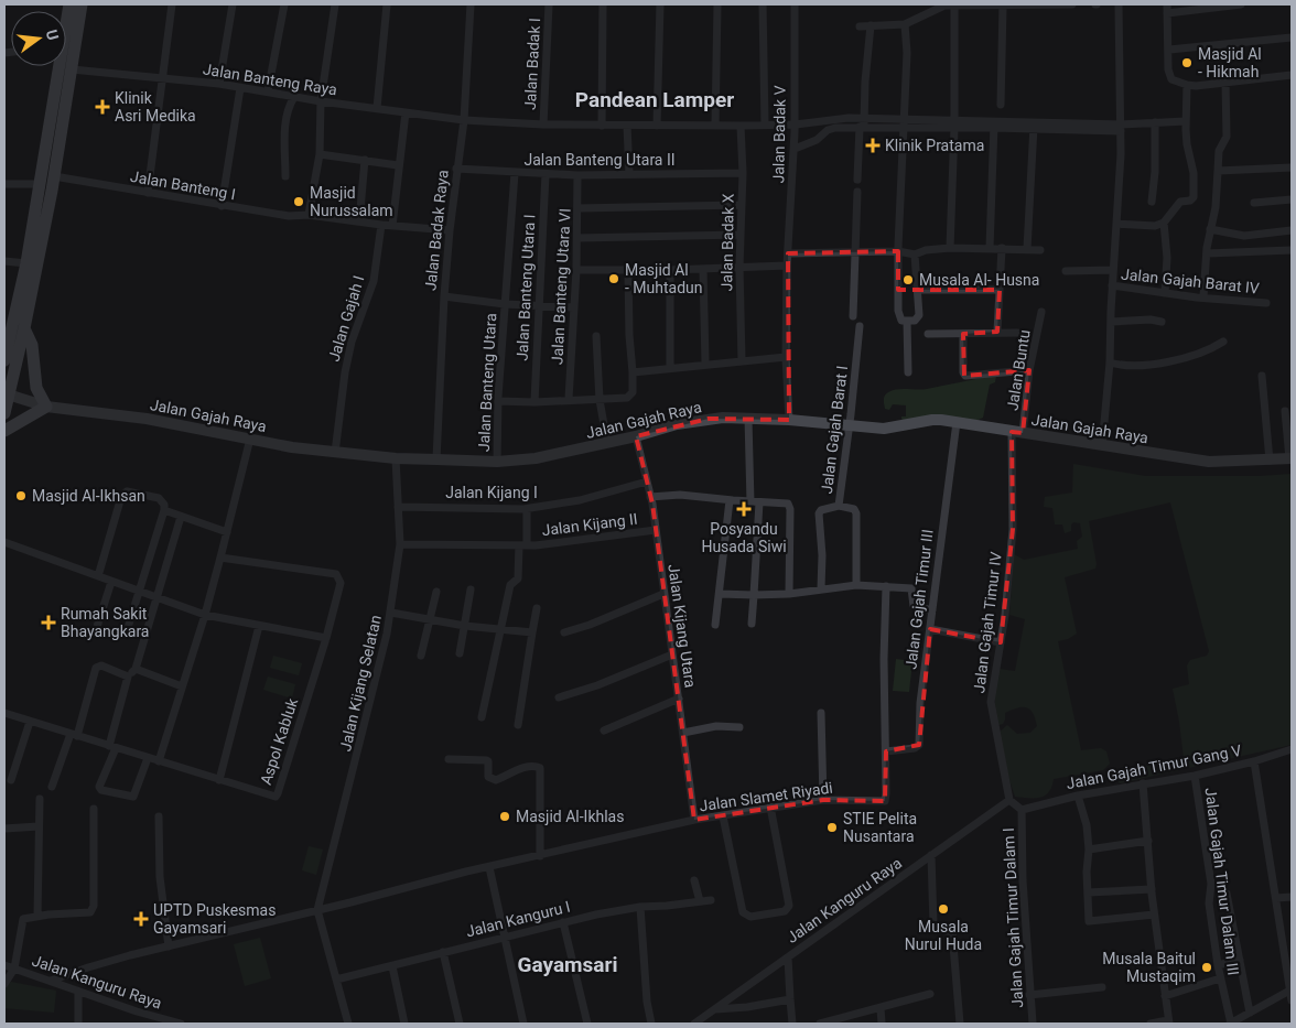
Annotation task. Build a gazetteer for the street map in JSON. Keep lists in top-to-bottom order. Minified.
{"streets":{"main road":["Jalan Gajah Raya"],"street":["Jalan Badak I","Jalan Banteng Raya","Jalan Badak V","Jalan Banteng Utara II","Jalan Banteng I","Jalan Badak Raya","Jalan Badak X","Jalan Gajah Barat IV","Jalan Banteng Utara VI","Jalan Banteng Utara I","Jalan Gajah I","Jalan Buntu","Jalan Banteng Utara","Jalan Gajah Barat I","Jalan Kijang I","Jalan Kijang II","Jalan Gajah Timur III","Jalan Gajah Timur IV","Jalan Kijang Utara","Jalan Kijang Selatan","Aspol Kabluk","Jalan Gajah Timur Gang V","Jalan Slamet Riyadi","Jalan Gajah Timur Dalam III","Jalan Kanguru Raya","Jalan Gajah Timur Dalam I","Jalan Kanguru I"]},"crossings":[["Jalan Badak I","Jalan Banteng Raya"],["Jalan Banteng Raya","Jalan Badak V"],["Jalan Banteng Raya","Jalan Badak Raya"],["Jalan Banteng Raya","Jalan Badak X"],["Jalan Badak V","Jalan Gajah Raya"],["Jalan Banteng Utara II","Jalan Badak Raya"],["Jalan Banteng Utara II","Jalan Badak X"],["Jalan Banteng Utara II","Jalan Banteng Utara VI"],["Jalan Banteng Utara II","Jalan Banteng Utara I"],["Jalan Banteng Utara II","Jalan Banteng Utara"],["Jalan Banteng I","Jalan Badak Raya"],["Jalan Banteng I","Jalan Gajah I"],["Jalan Badak Raya","Jalan Banteng Utara"],["Jalan Badak Raya","Jalan Gajah Raya"],["Jalan Gajah Barat IV","Jalan Gajah Raya"],["Jalan Banteng Utara VI","Jalan Banteng Utara"],["Jalan Banteng Utara I","Jalan Banteng Utara"],["Jalan Gajah I","Jalan Gajah Raya"],["Jalan Buntu","Jalan Gajah Raya"],["Jalan Buntu","Jalan Gajah Timur IV"],["Jalan Banteng Utara","Jalan Gajah Raya"],["Jalan Gajah Raya","Jalan Gajah Barat I"],["Jalan Gajah Raya","Jalan Gajah Timur III"],["Jalan Gajah Raya","Jalan Gajah Timur IV"],["Jalan Gajah Raya","Jalan Kijang Utara"],["Jalan Gajah Raya","Jalan Kijang Selatan"],["Jalan Kijang I","Jalan Kijang II"],["Jalan Kijang I","Jalan Kijang Utara"],["Jalan Kijang I","Jalan Kijang Selatan"],["Jalan Kijang II","Jalan Kijang Utara"],["Jalan Kijang II","Jalan Kijang Selatan"],["Jalan Gajah Timur III","Jalan Slamet Riyadi"],["Jalan Gajah Timur IV","Jalan Kanguru Raya"],["Jalan Kijang Utara","Jalan Slamet Riyadi"],["Jalan Kijang Selatan","Jalan Slamet Riyadi"],["Jalan Gajah Timur Gang V","Jalan Gajah Timur Dalam III"],["Jalan Gajah Timur Gang V","Jalan Gajah Timur Dalam I"],["Jalan Slamet Riyadi","Jalan Kanguru Raya"]],"districts":["Pandean Lamper","Gayamsari"],"places":{"other":["Masjid Al - Hikmah","Masjid Nurussalam","Masjid Al - Muhtadun","Musala Al- Husna","Masjid Al-Ikhsan","Masjid Al-Ikhlas","STIE Pelita Nusantara","Musala Nurul Huda","Musala Baitul Mustaqim"],"health":["Klinik Asri Medika","Klinik Pratama","Posyandu Husada Siwi","Rumah Sakit Bhayangkara","UPTD Puskesmas Gayamsari"]},"north":"right"}
